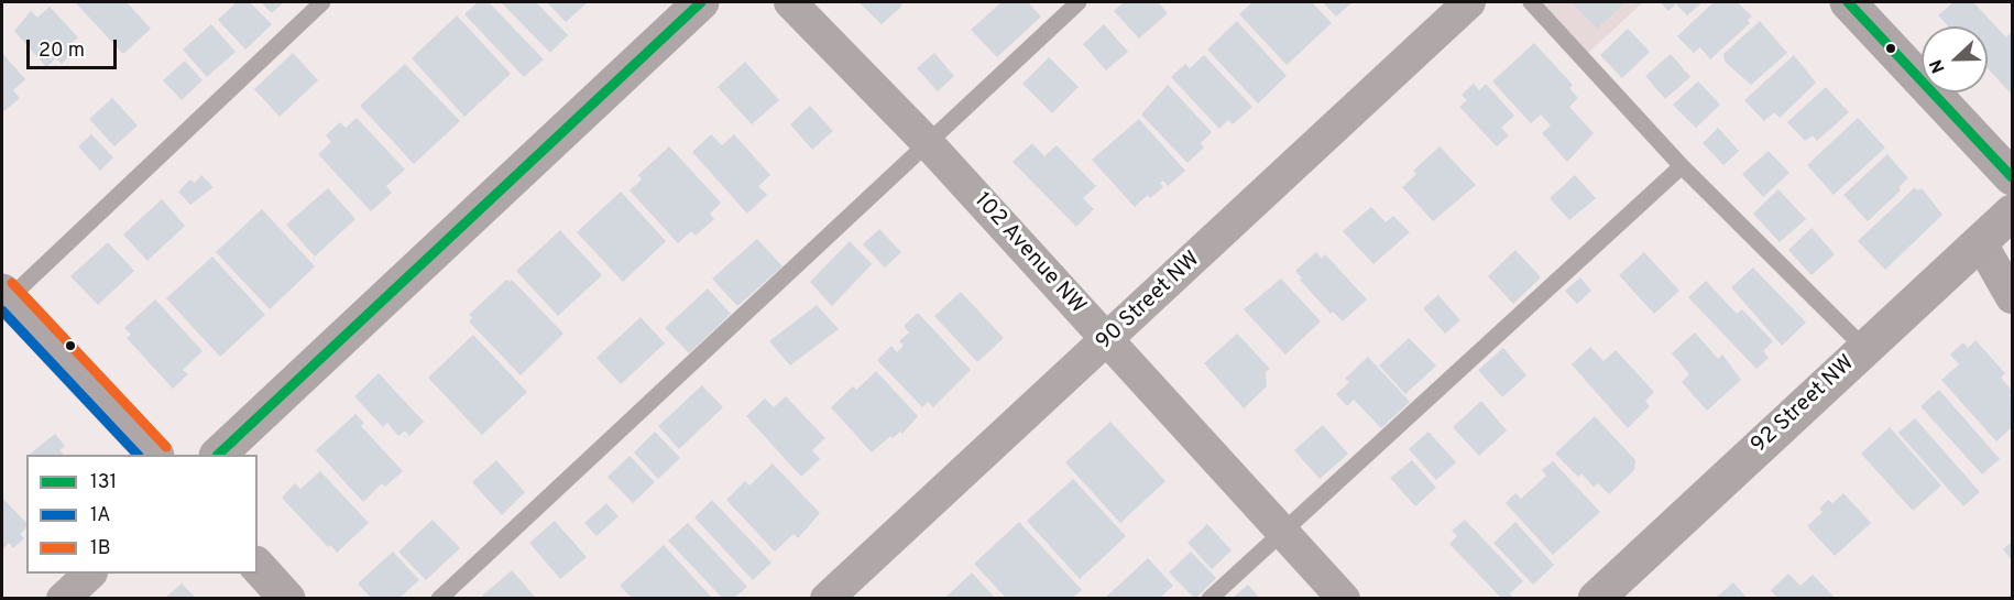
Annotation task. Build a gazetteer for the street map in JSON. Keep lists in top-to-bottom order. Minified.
{"streets":{"street":["102 Avenue NW","90 Street NW","92 Street NW"]},"crossings":[["102 Avenue NW","90 Street NW"]],"lines":["transit line 131","transit line 1B","transit line 1A"],"legend":["131","1A","1B"],"scale_bar":"20 m","north":"left"}
